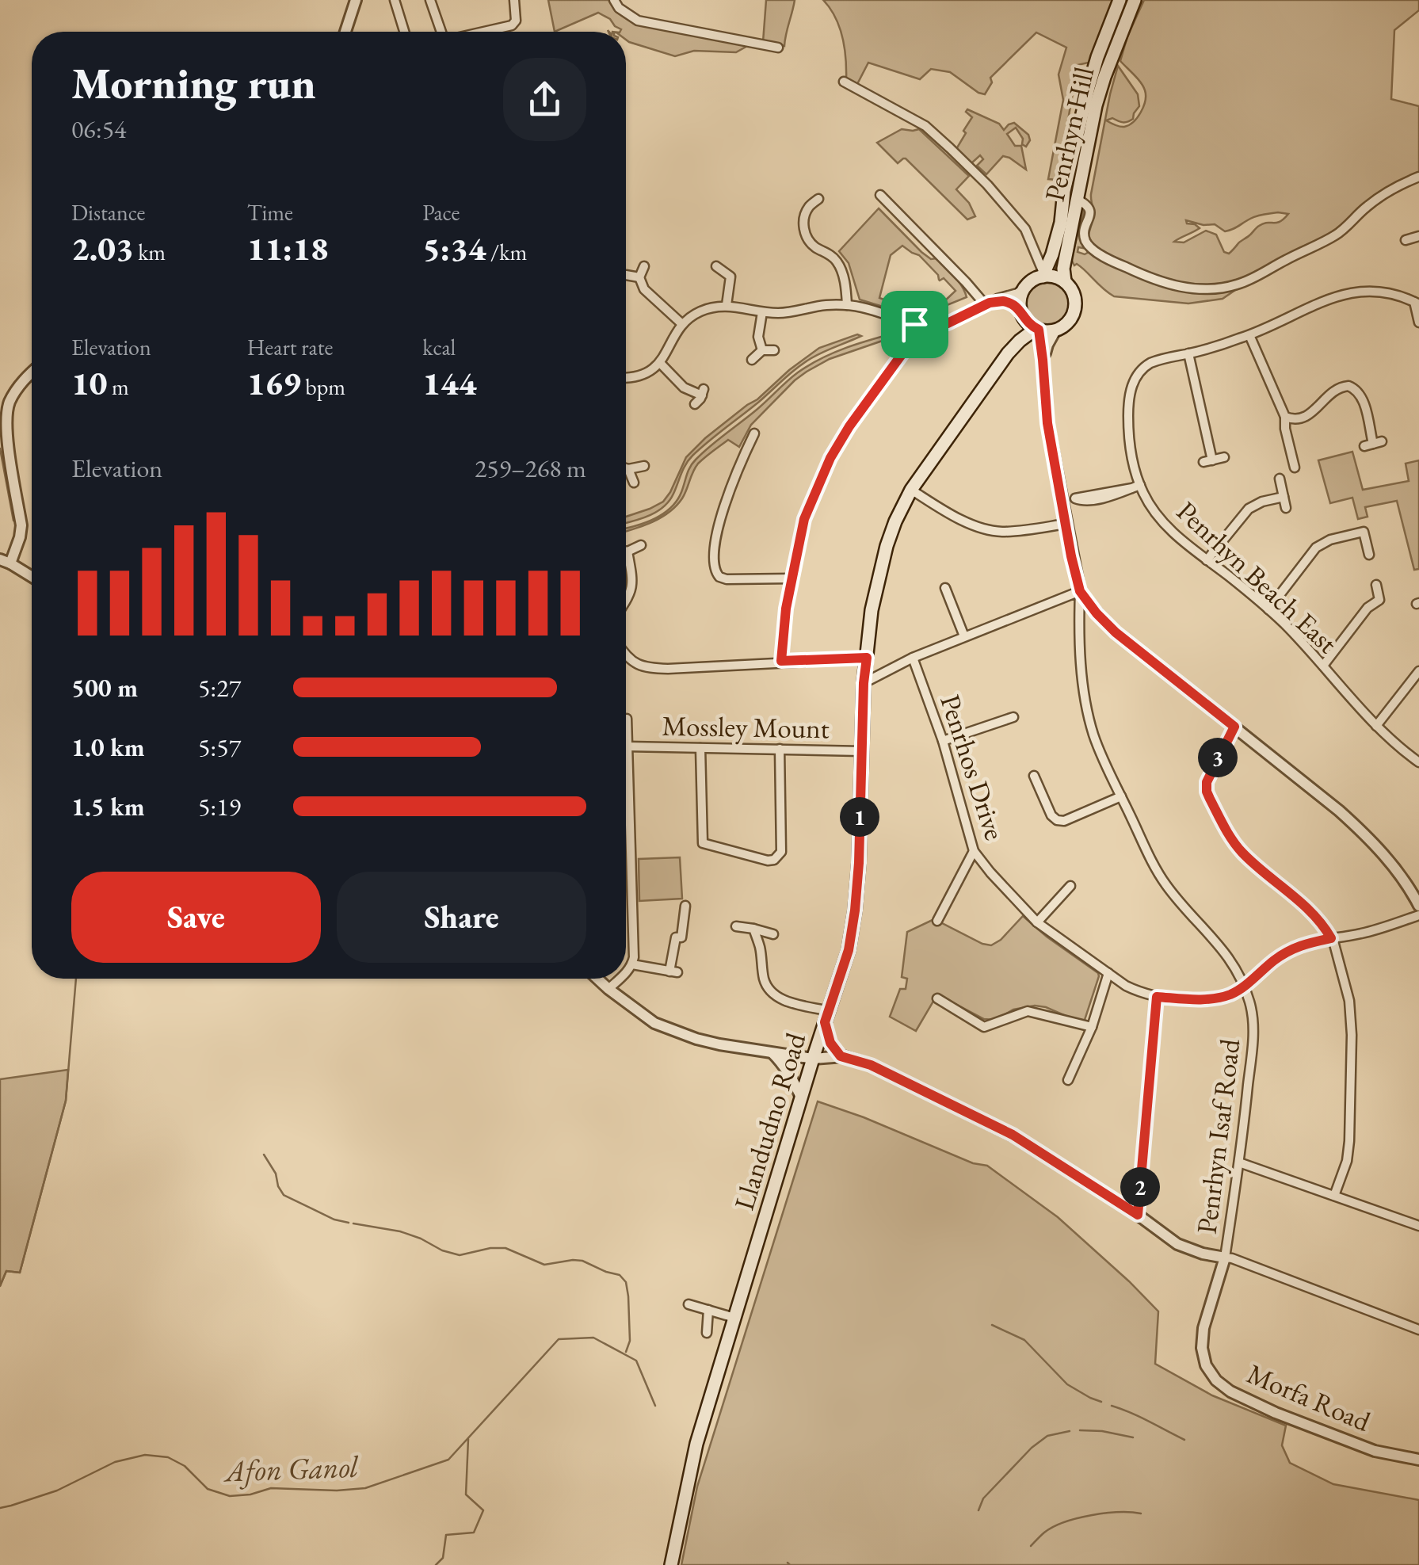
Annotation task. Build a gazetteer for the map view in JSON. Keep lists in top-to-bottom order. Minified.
{"streets":{"main road":["Penrhyn Hill","Llandudno Road"],"street":["Penrhyn Beach East","Mossley Mount","Penrhos Drive","Penrhyn Isaf Road","Morfa Road"]},"crossings":[["Penrhyn Hill","Llandudno Road"],["Mossley Mount","Llandudno Road"],["Penrhos Drive","Penrhyn Isaf Road"],["Penrhyn Isaf Road","Morfa Road"]],"water":["Afon Ganol"],"page":{"heading":["Morning run","06:54"],"stats":[["Distance","2.03 km"],["Time","11:18"],["Pace","5:34 /km"],["Elevation","10 m"],["Heart rate","169 bpm"],["kcal","144"]],"chart":["Elevation","259–268 m"],"list":[{"name":"500 m","note":"5:27"},{"name":"1.0 km","note":"5:57"},{"name":"1.5 km","note":"5:19"}],"pins":["3","1","2"],"buttons":["Save","Share"]}}
